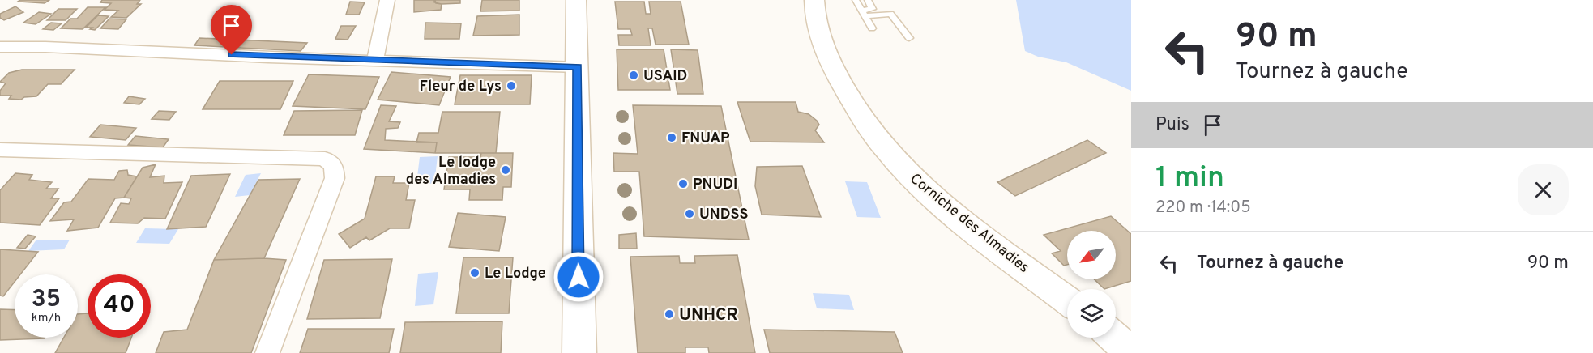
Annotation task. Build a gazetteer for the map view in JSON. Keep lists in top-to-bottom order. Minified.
{"streets":{"street":["Corniche des Almadies"]},"places":["USAID","Fleur de Lys","FNUAP","Le lodge des Almadies","PNUDI","UNDSS","Le Lodge","UNHCR"],"north":"bottom left","page":{"turn":["90 m","Tournez à gauche"],"then":"Puis","heading":["1 min","220 m · 14:05"],"list":[{"name":"Tournez à gauche","value":"90 m"}],"speed":"35 km/h","limit":"40"}}
